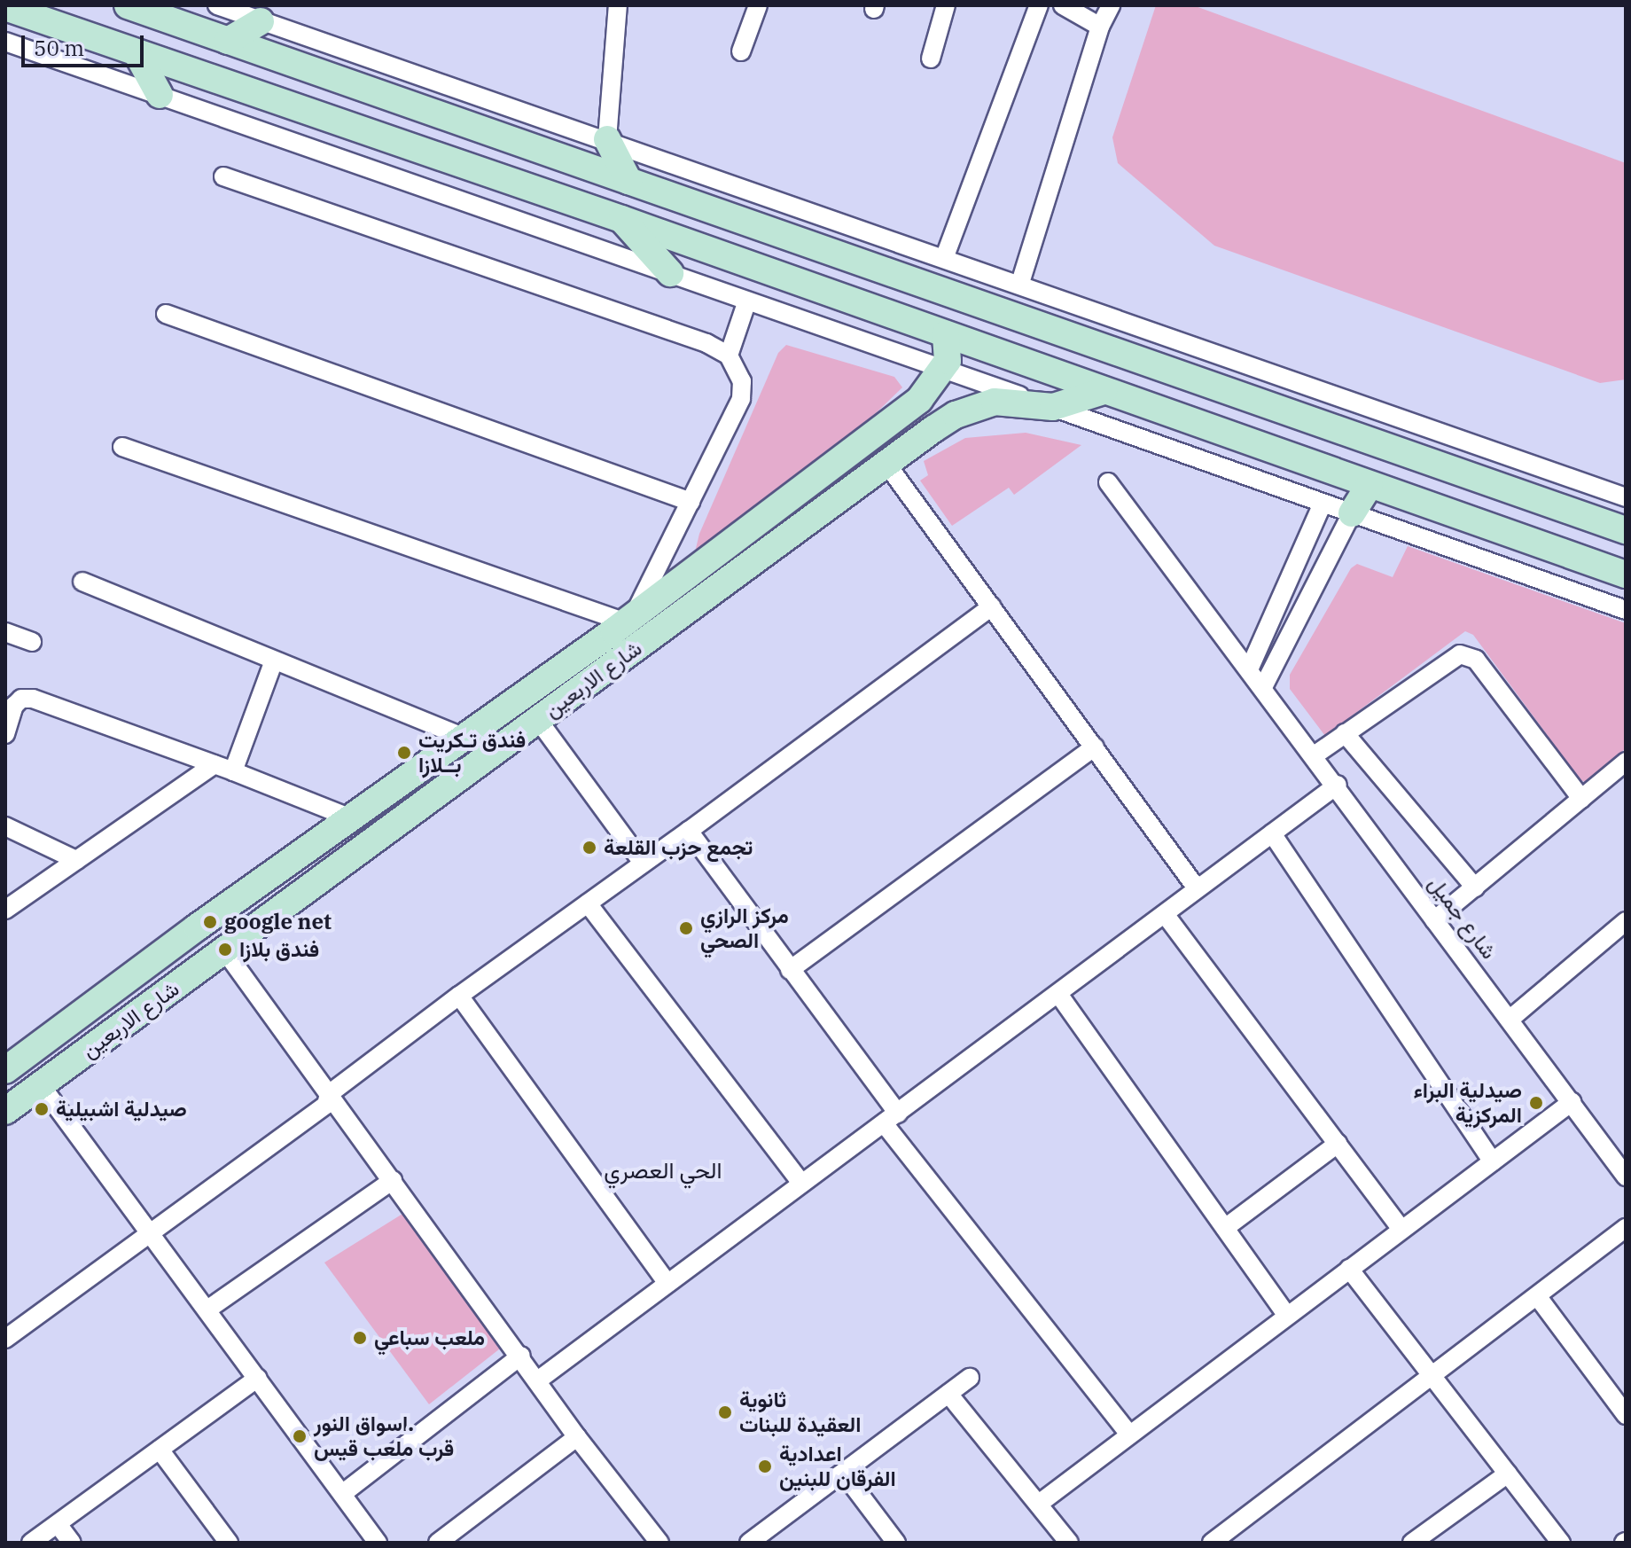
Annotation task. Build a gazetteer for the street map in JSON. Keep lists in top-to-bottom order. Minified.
{"streets":{"main road":["شارع الاربعين"],"street":["شارع جميل"]},"districts":["الحي العصري"],"places":["فندق تـكريت بــلازا","تجمع حزب القلعة","google net","مركز الرازي الصحي","فندق بلازا","صيدلية البراء المركزية","صيدلية اشبيلية","ملعب سباعي","ثانوية العقيدة للبنات","اسواق النور. قرب ملعب قيس","اعدادية الفرقان للبنين"],"scale_bar":"50 m"}
